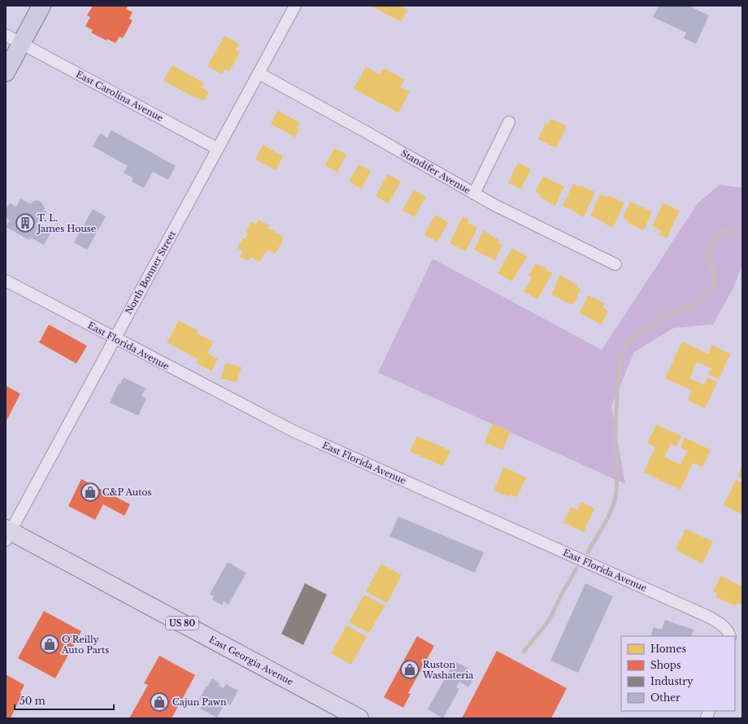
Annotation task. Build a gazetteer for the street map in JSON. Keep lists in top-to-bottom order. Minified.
{"streets":{"main road":["US 80","East Georgia Avenue"],"street":["East Carolina Avenue","Standifer Avenue","North Bonner Street","East Florida Avenue"]},"crossings":[["East Carolina Avenue","North Bonner Street"],["Standifer Avenue","North Bonner Street"],["North Bonner Street","East Florida Avenue"],["North Bonner Street","East Georgia Avenue"]],"places":{"building":["T. L. James House"],"shop":["C&P Autos","O'Reilly Auto Parts","Ruston Washateria","Cajun Pawn"]},"legend":["Homes","Shops","Industry","Other"],"scale_bar":"50 m"}
